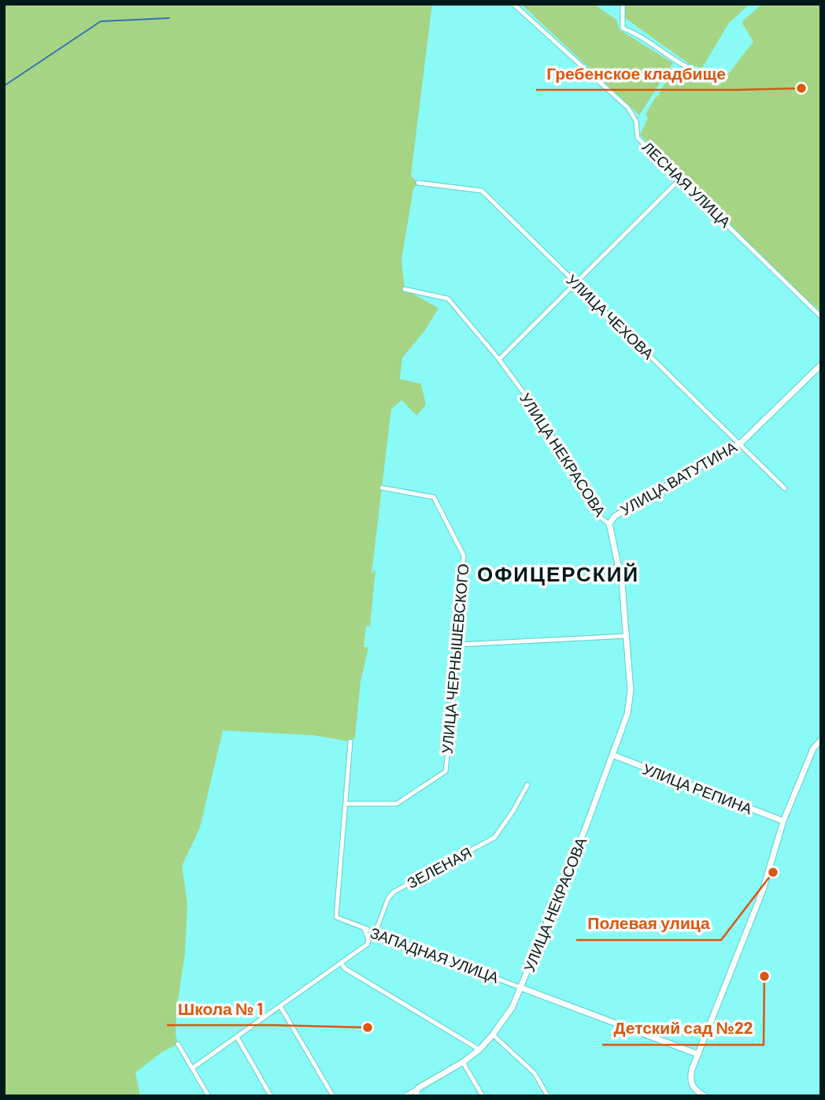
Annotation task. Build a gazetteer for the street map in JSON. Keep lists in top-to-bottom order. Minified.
{"streets":{"street":["ЛЕСНАЯ УЛИЦА","УЛИЦА ЧЕХОВА","УЛИЦА НЕКРАСОВА","УЛИЦА ВАТУТИНА","УЛИЦА ЧЕРНЫШЕВСКОГО","УЛИЦА РЕПИНА","ЗЕЛЕНАЯ","ЗАПАДНАЯ УЛИЦА"]},"crossings":[["УЛИЦА ЧЕХОВА","УЛИЦА ВАТУТИНА"],["УЛИЦА НЕКРАСОВА","УЛИЦА ВАТУТИНА"],["УЛИЦА НЕКРАСОВА","УЛИЦА РЕПИНА"],["УЛИЦА НЕКРАСОВА","ЗАПАДНАЯ УЛИЦА"],["УЛИЦА ЧЕРНЫШЕВСКОГО","ЗАПАДНАЯ УЛИЦА"],["ЗЕЛЕНАЯ","ЗАПАДНАЯ УЛИЦА"]],"districts":["ОФИЦЕРСКИЙ"],"places":["Гребенское кладбище","Полевая улица","Детский сад №22","Школа № 1"]}
